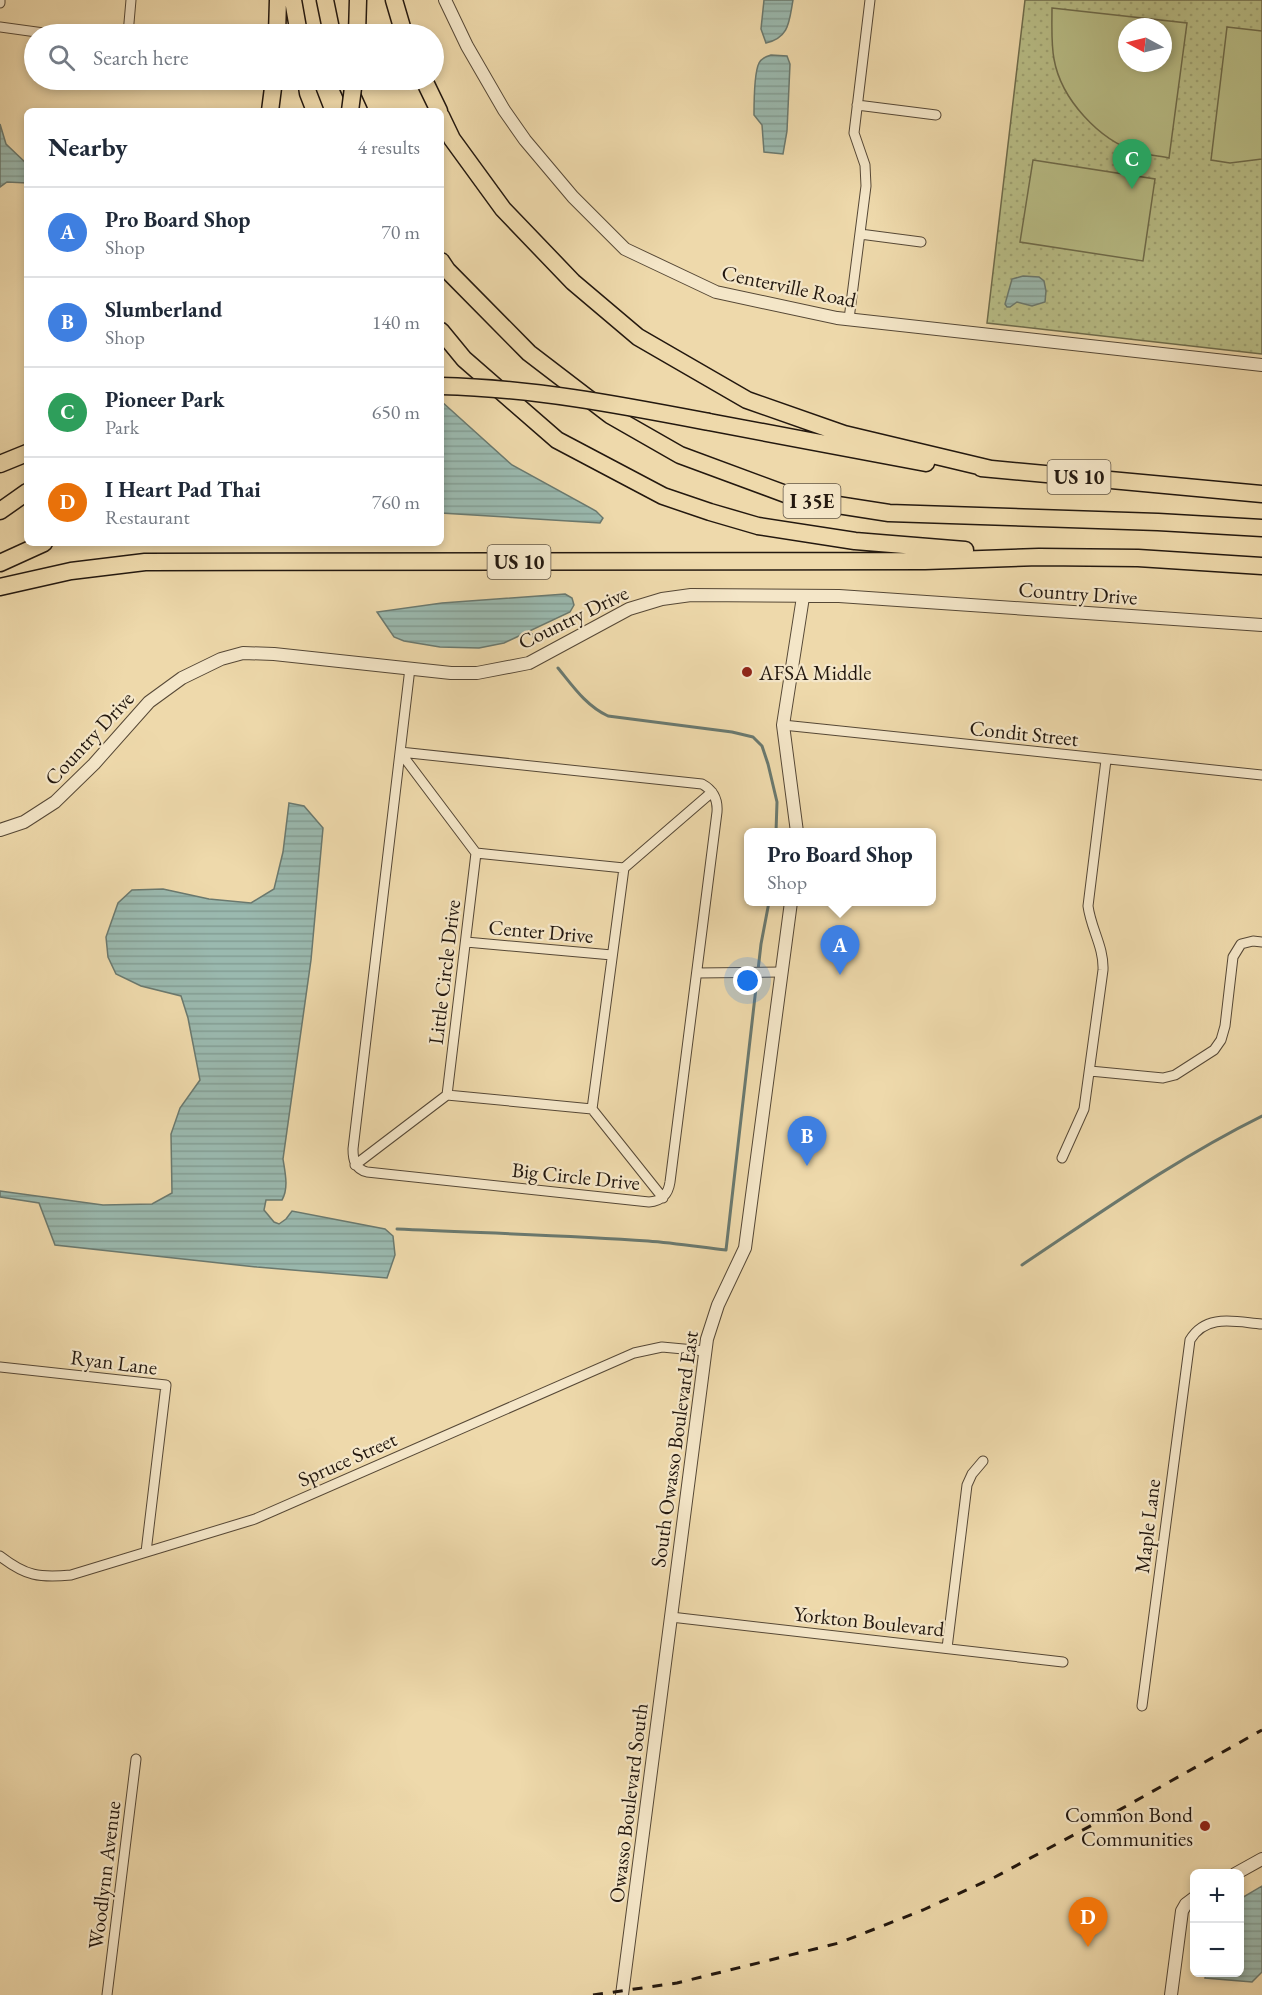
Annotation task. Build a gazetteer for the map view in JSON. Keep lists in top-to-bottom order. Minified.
{"streets":{"highway":["US 10","I 35E"],"street":["Centerville Road","Country Drive","Condit Street","Center Drive","Little Circle Drive","Big Circle Drive","Ryan Lane","South Owasso Boulevard East","Spruce Street","Maple Lane","Yorkton Boulevard","Owasso Boulevard South","Woodlynn Avenue"]},"crossings":[["US 10","I 35E"],["Center Drive","Little Circle Drive"],["Ryan Lane","Spruce Street"],["South Owasso Boulevard East","Spruce Street"],["South Owasso Boulevard East","Yorkton Boulevard"],["South Owasso Boulevard East","Owasso Boulevard South"],["Yorkton Boulevard","Owasso Boulevard South"]],"places":["AFSA Middle","Common Bond Communities"],"north":"left","page":{"search":"Search here","heading":["Nearby","4 results"],"pins":["C","A","B","D"],"list":[{"mark":"A","name":"Pro Board Shop","note":"Shop","value":"70 m"},{"mark":"B","name":"Slumberland","note":"Shop","value":"140 m"},{"mark":"C","name":"Pioneer Park","note":"Park","value":"650 m"},{"mark":"D","name":"I Heart Pad Thai","note":"Restaurant","value":"760 m"}],"popup":["Pro Board Shop","Shop"],"map_buttons":["+","−"]}}
